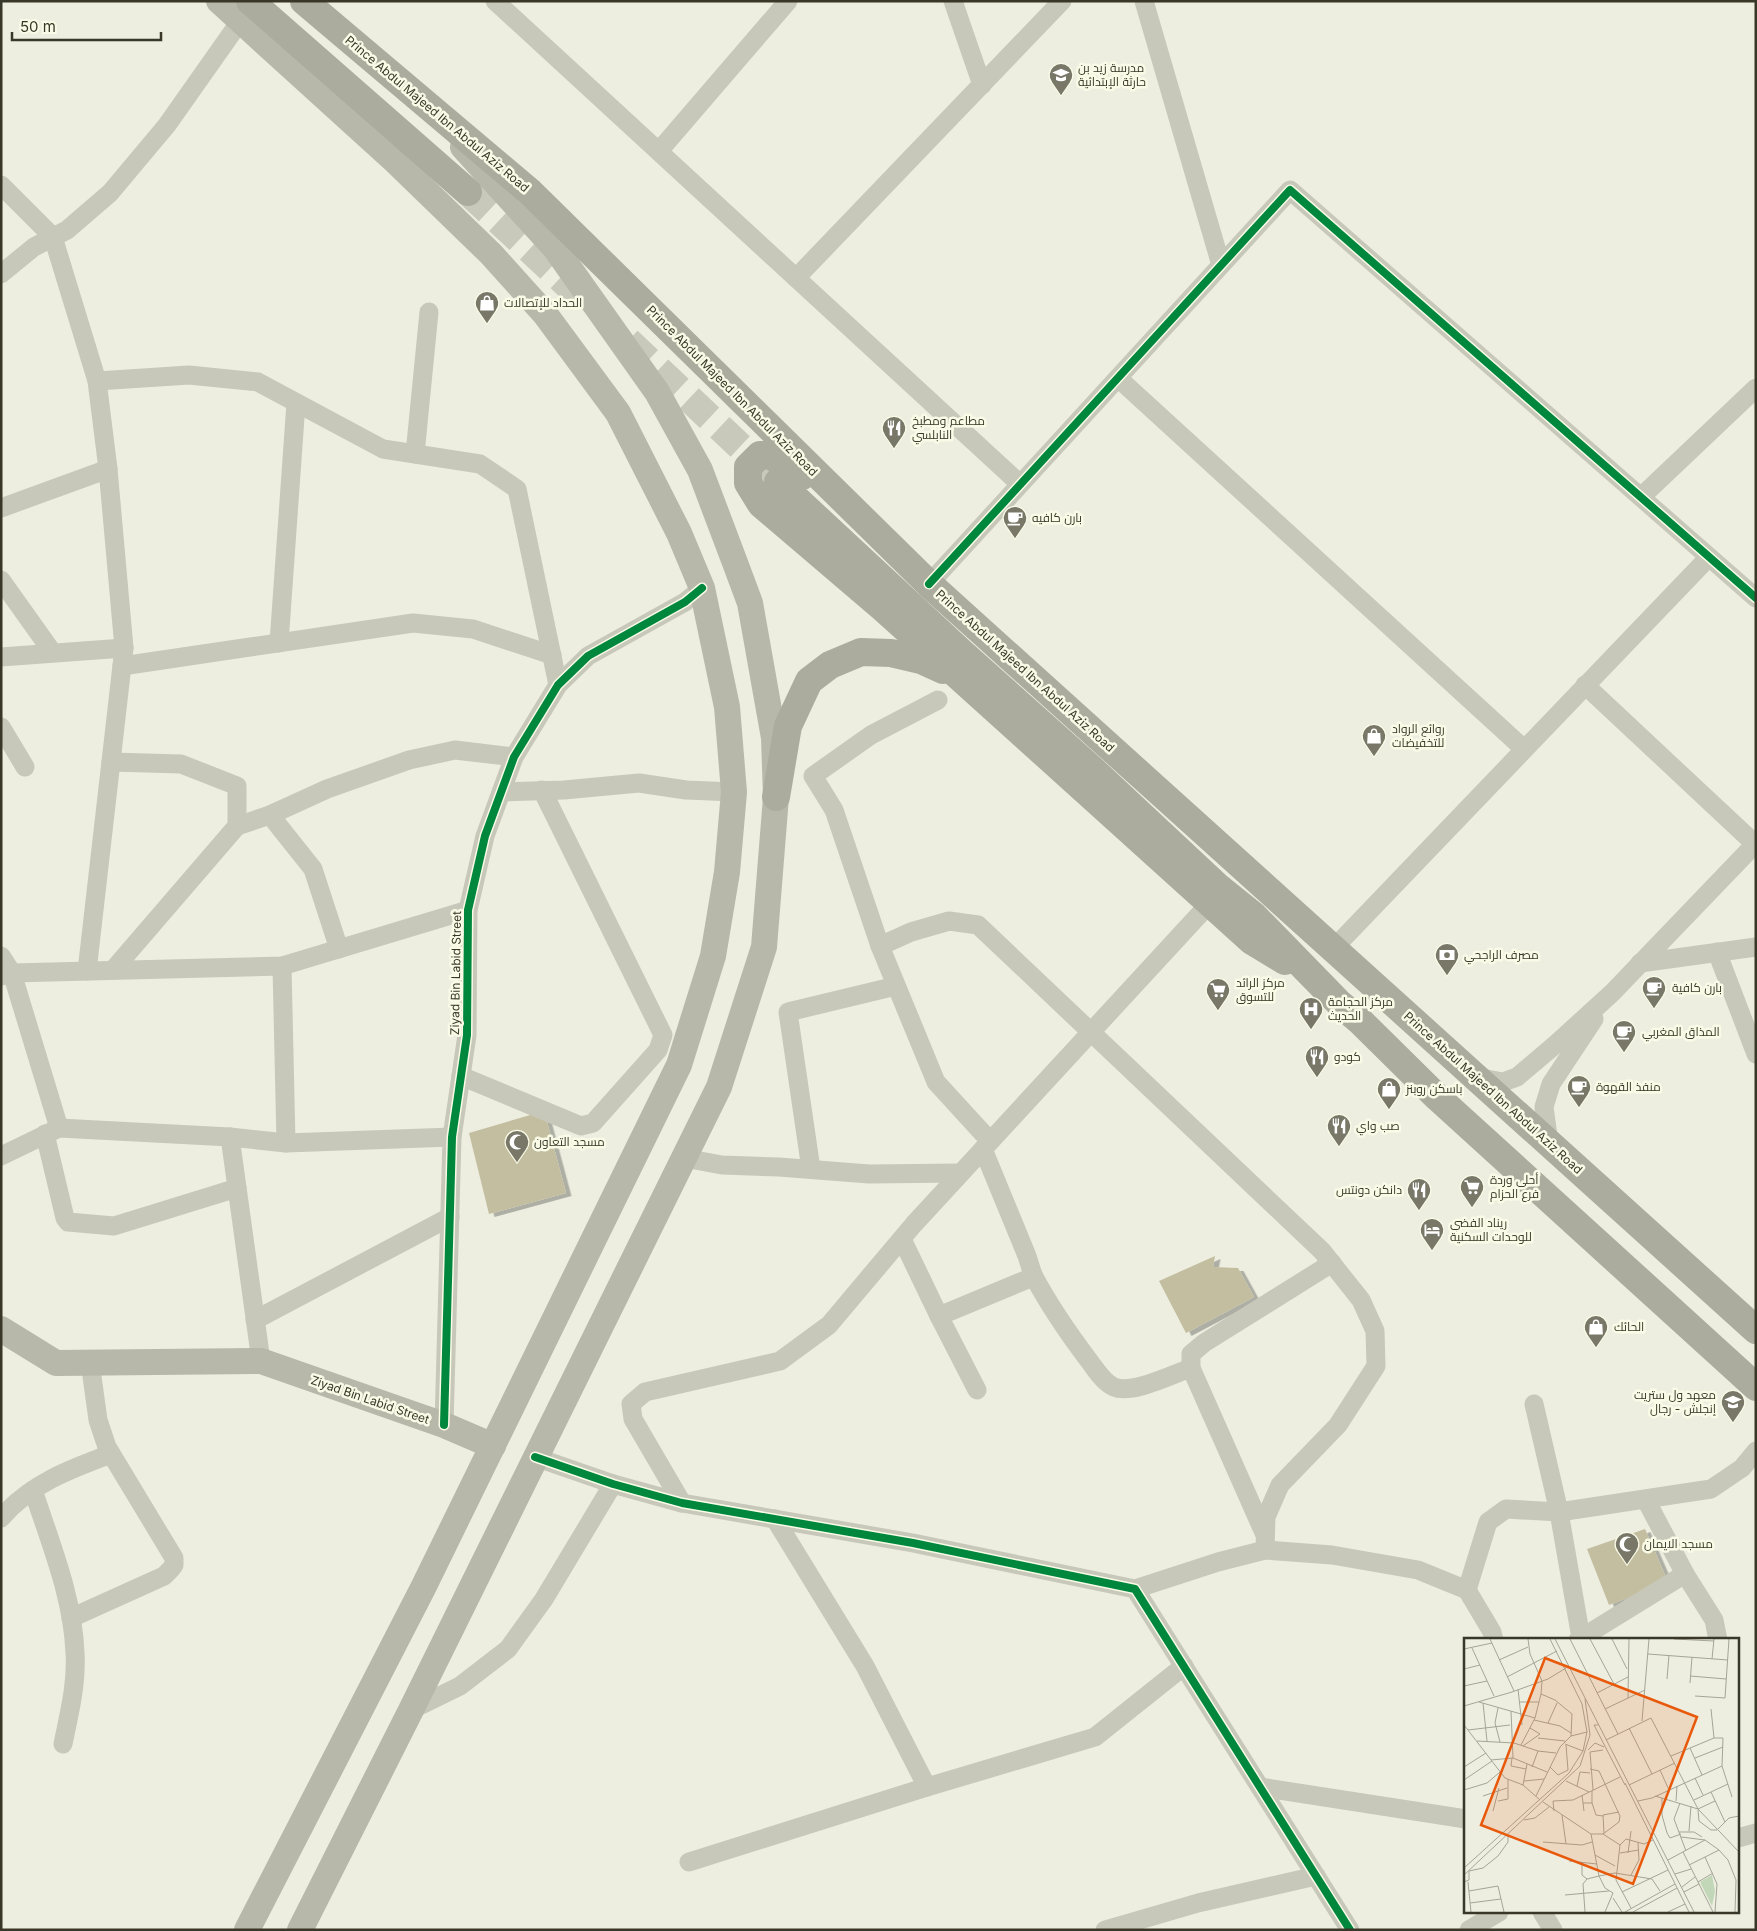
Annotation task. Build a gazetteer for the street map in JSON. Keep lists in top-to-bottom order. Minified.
{"streets":{"main road":["Prince Abdul Majeed Ibn Abdul Aziz Road","Ziyad Bin Labid Street"]},"places":{"school or university":["مدرسة زيد بن حارثة الإبتدائية","معهد ول ستريت إنجلش - رجال"],"shop":["الحداد للإتصالات","روائع الرواد للتخفيضات","باسكن روبنز","الحائك"],"restaurant":["مطاعم ومطبخ النابلسي","كودو","صب واي","دانكن دونتس"],"cafe":["بارن كافيه","بارن كافية","المذاق المغربي","منفذ القهوة"],"bank":["مصرف الراجحي"],"supermarket":["مركز الرائد للتسوق","أحلى وردة فرع الحزام"],"hospital":["مركز الحجامة الحديث"],"mosque":["مسجد التعاون","مسجد الايمان"],"hotel":["ريناد الفضي للوحدات السكنية"]},"scale_bar":"50 m"}
